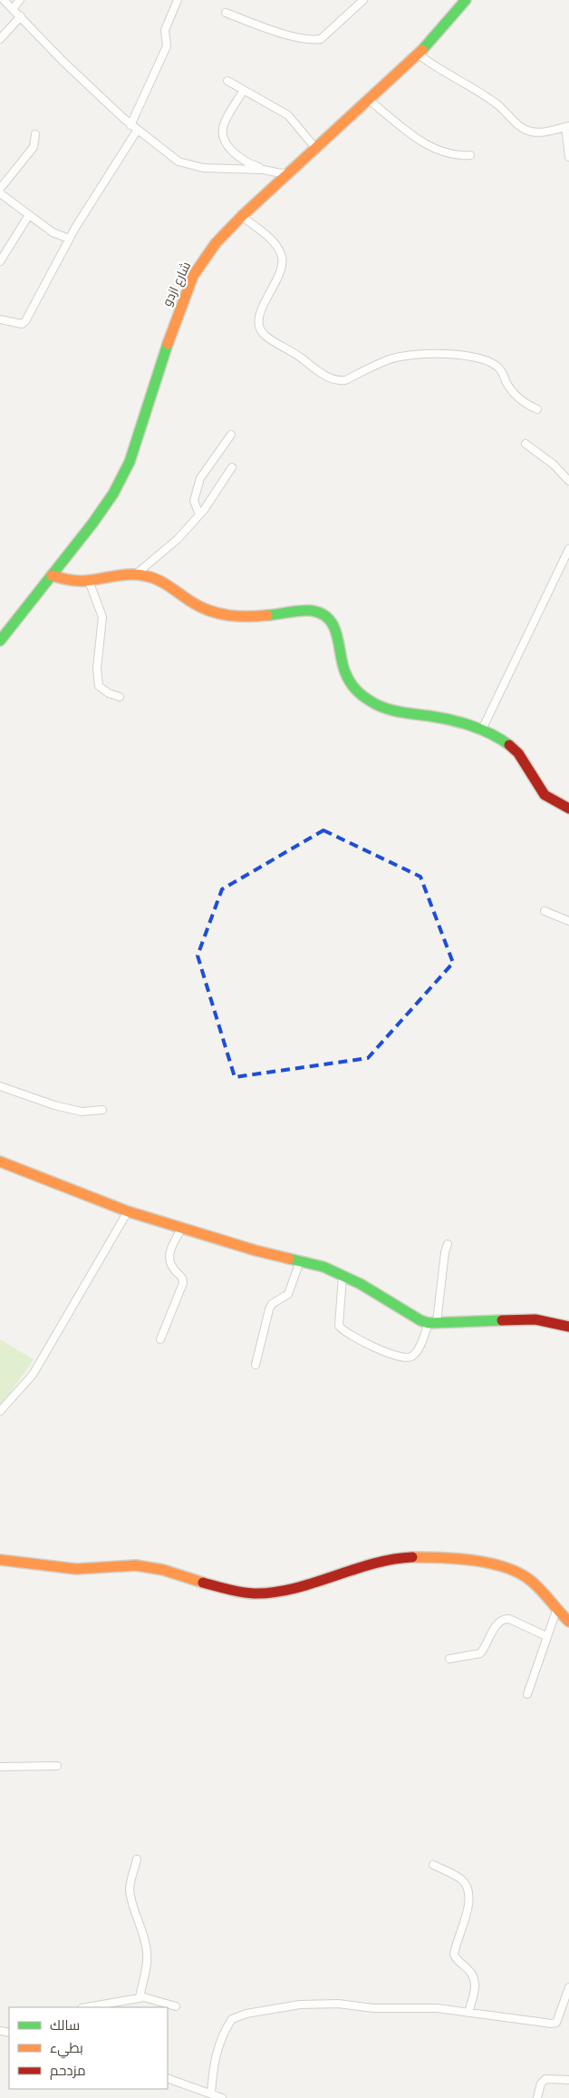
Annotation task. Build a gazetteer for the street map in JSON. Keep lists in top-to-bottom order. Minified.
{"streets":{"street":["شارع ازدو"]},"legend":["سالك","بطيء","مزدحم"]}
